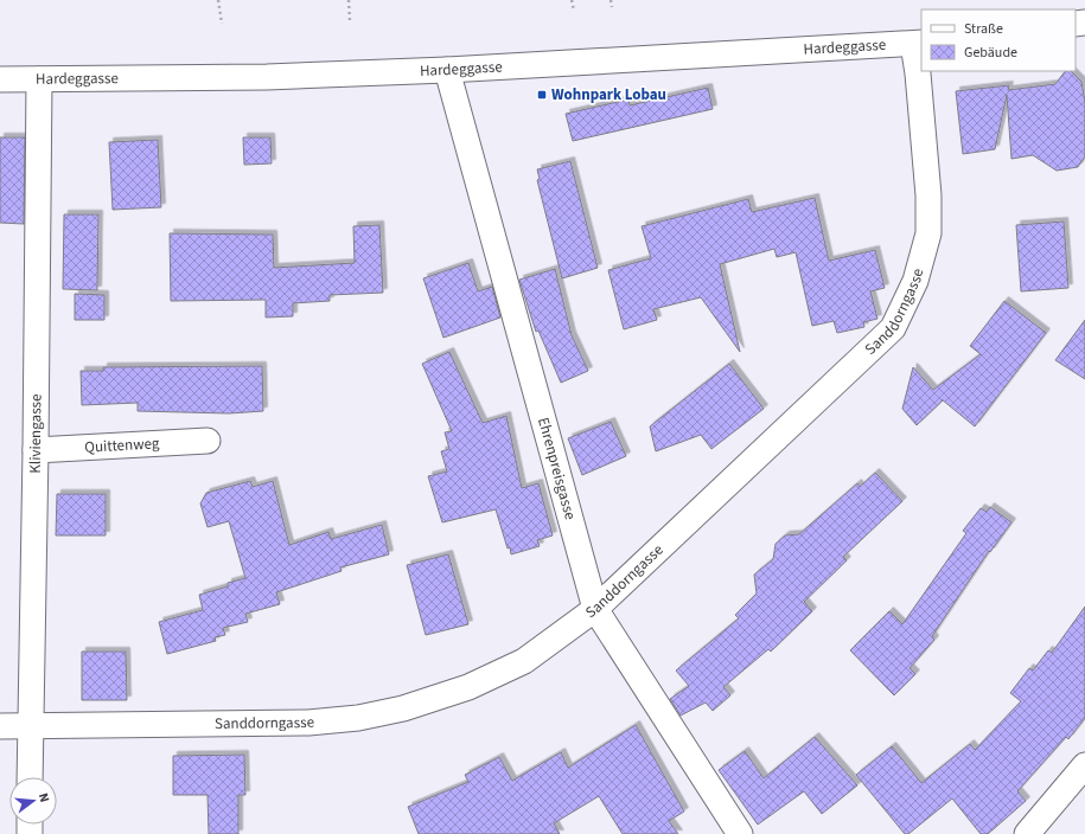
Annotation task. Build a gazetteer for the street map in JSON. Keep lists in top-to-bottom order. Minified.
{"streets":{"street":["Hardeggasse","Sanddorngasse","Kliviengasse","Quittenweg","Ehrenpreisgasse"]},"crossings":[["Hardeggasse","Sanddorngasse"],["Hardeggasse","Kliviengasse"],["Hardeggasse","Ehrenpreisgasse"],["Sanddorngasse","Kliviengasse"],["Sanddorngasse","Ehrenpreisgasse"],["Kliviengasse","Quittenweg"]],"places":{"transit":["Wohnpark Lobau"]},"legend":["Straße","Gebäude"],"north":"right"}
